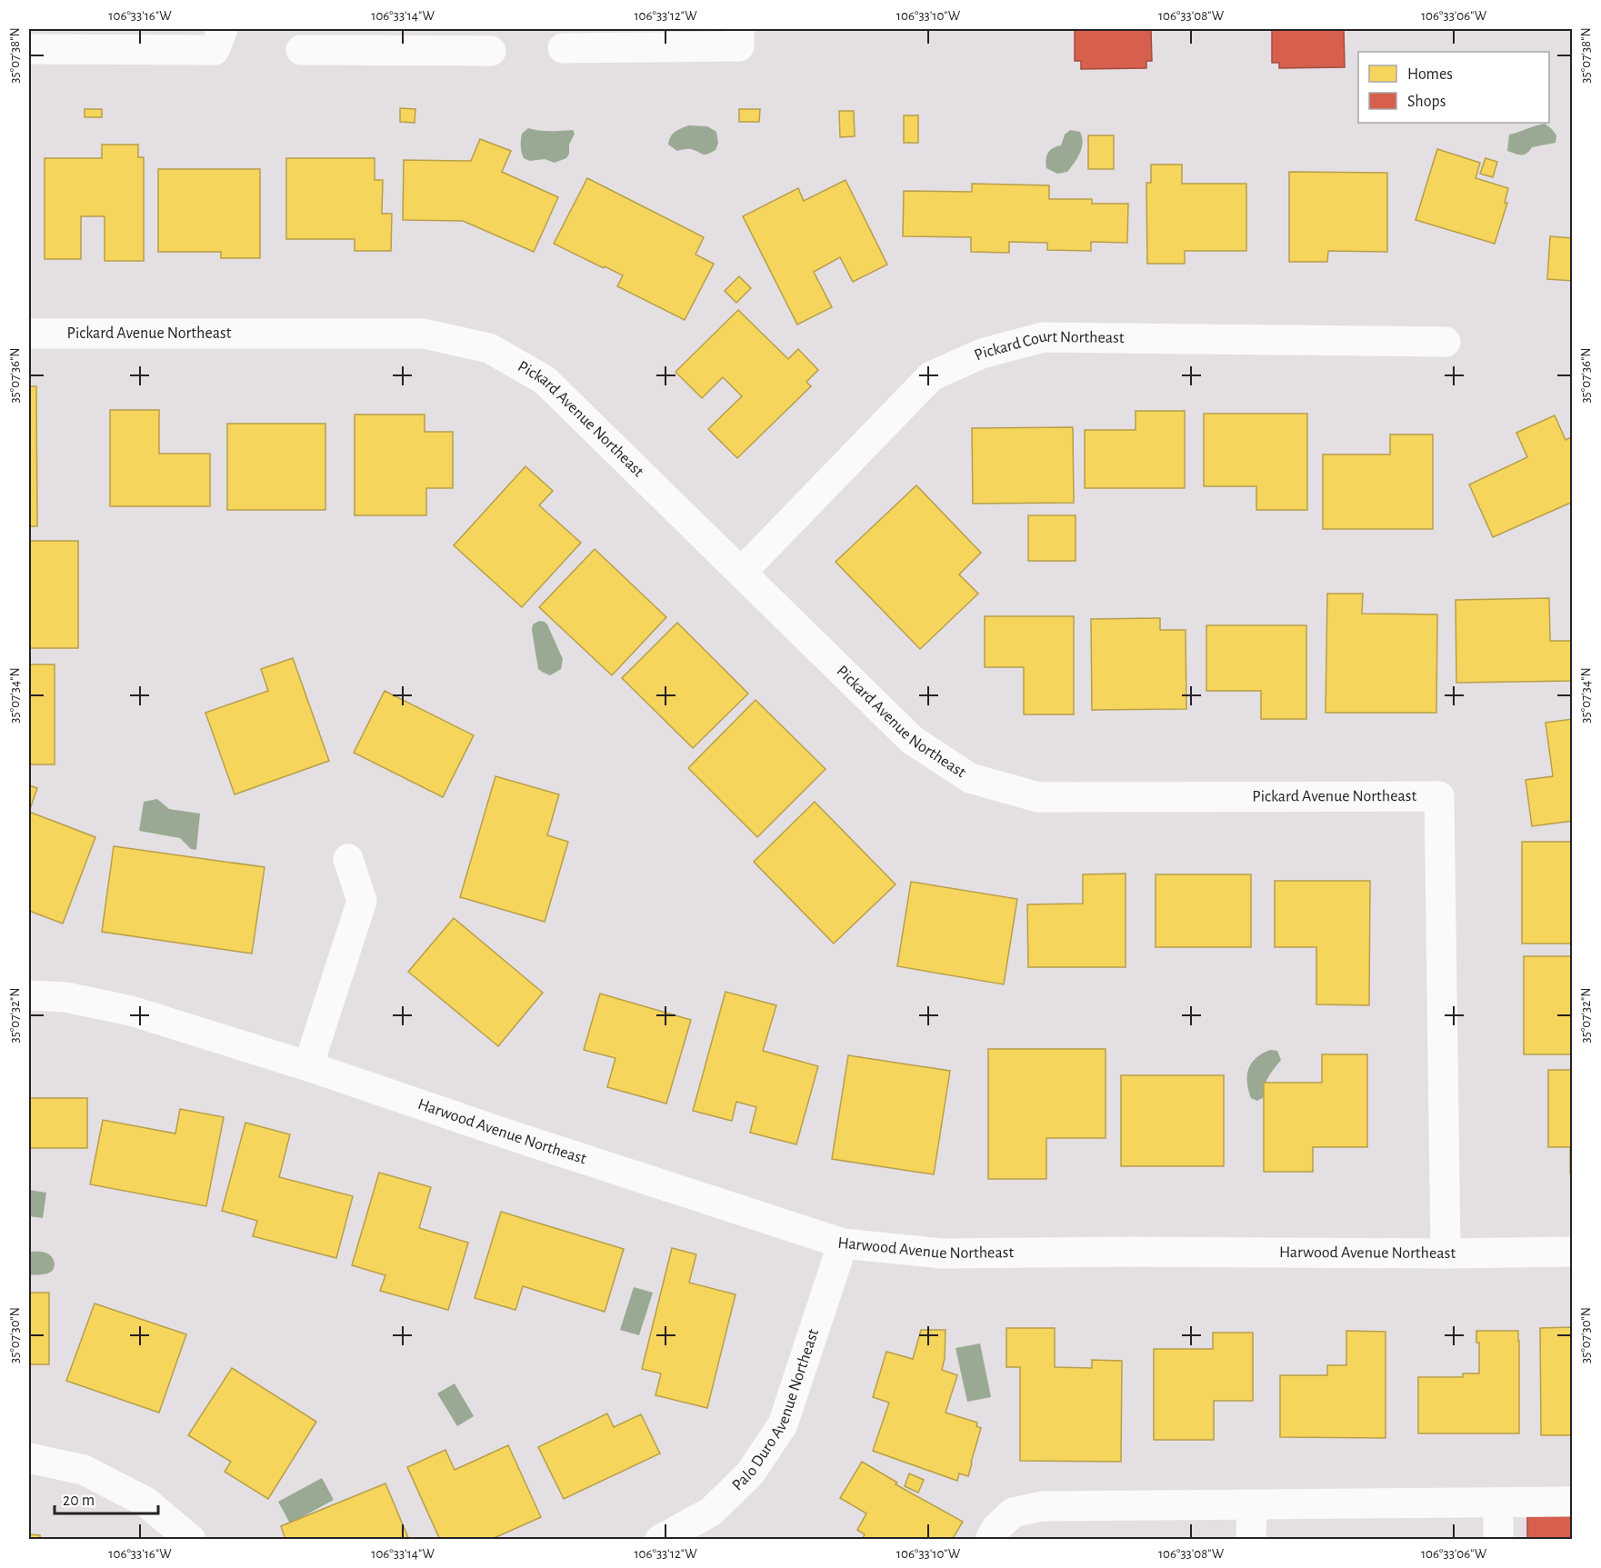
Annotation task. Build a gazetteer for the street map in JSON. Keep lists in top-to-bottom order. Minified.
{"streets":{"street":["Pickard Avenue Northeast","Pickard Court Northeast","Harwood Avenue Northeast","Palo Duro Avenue Northeast"]},"crossings":[["Pickard Avenue Northeast","Pickard Court Northeast"],["Pickard Avenue Northeast","Harwood Avenue Northeast"],["Harwood Avenue Northeast","Palo Duro Avenue Northeast"]],"legend":["Homes","Shops"],"scale_bar":"20 m","coordinates":["106°33'16\"W","106°33'14\"W","106°33'12\"W","106°33'10\"W","106°33'08\"W","106°33'06\"W","35°07'38\"N","35°07'36\"N","35°07'34\"N","35°07'32\"N","35°07'30\"N"]}
